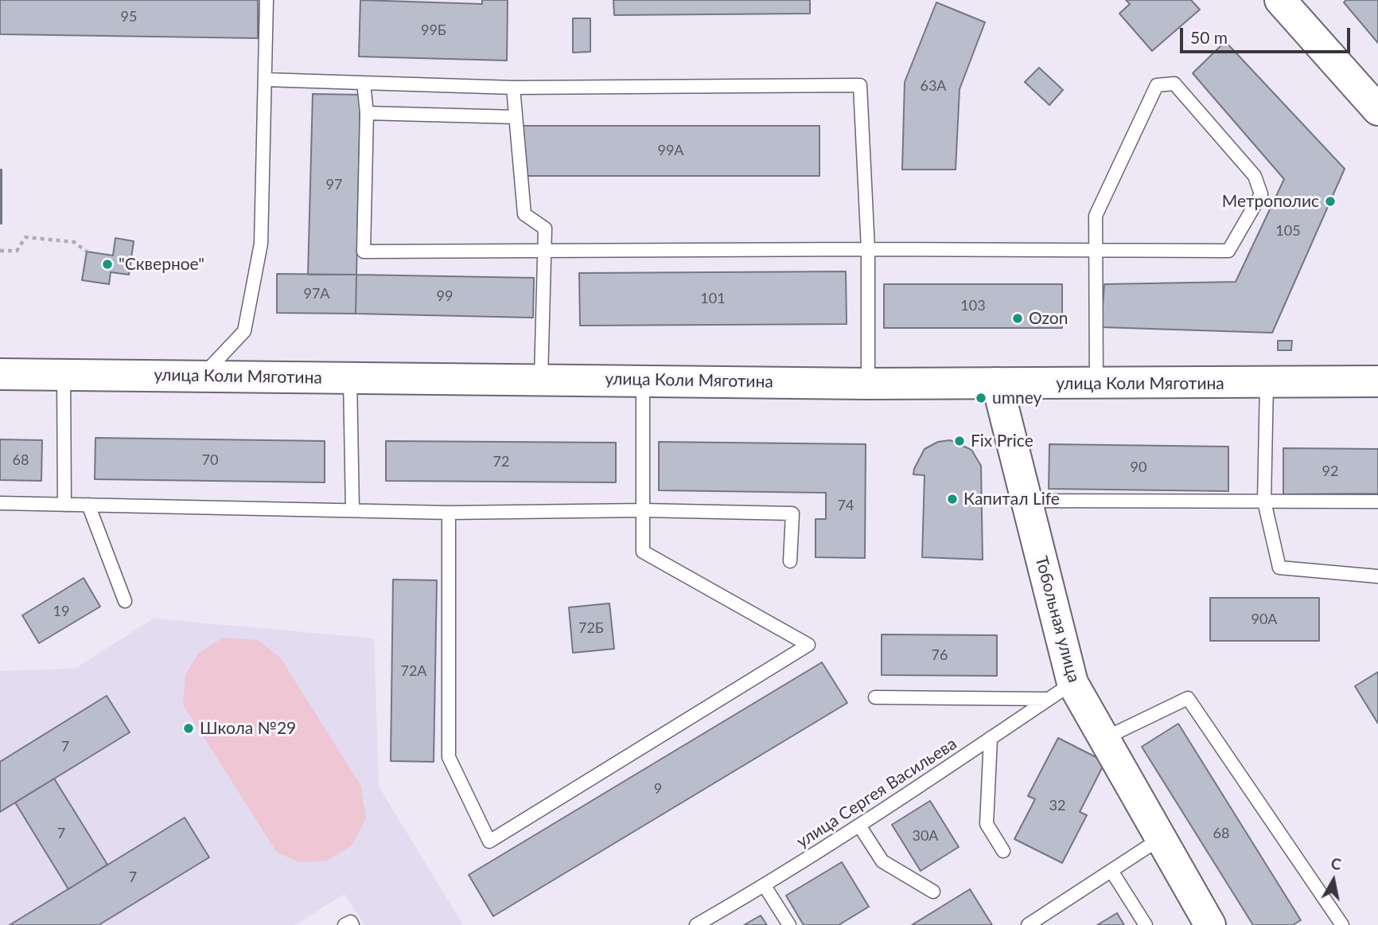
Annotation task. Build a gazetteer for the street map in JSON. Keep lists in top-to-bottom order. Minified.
{"streets":{"main road":["улица Коли Мяготина","Тобольная улица"],"lane":["улица Сергея Васильева"]},"crossings":[["улица Коли Мяготина","Тобольная улица"],["Тобольная улица","улица Сергея Васильева"]],"places":["Метрополис","\"Скверное\"","Ozon","umney","Fix Price","Капитал Life","Школа №29"],"house_numbers":["95","99Б","63А","99А","97","105","97А","99","101","103","68","70","72","90","92","74","19","90А","72Б","76","72А","7","9","32","7","68","30А","7"],"scale_bar":"50 m","north":"top"}
